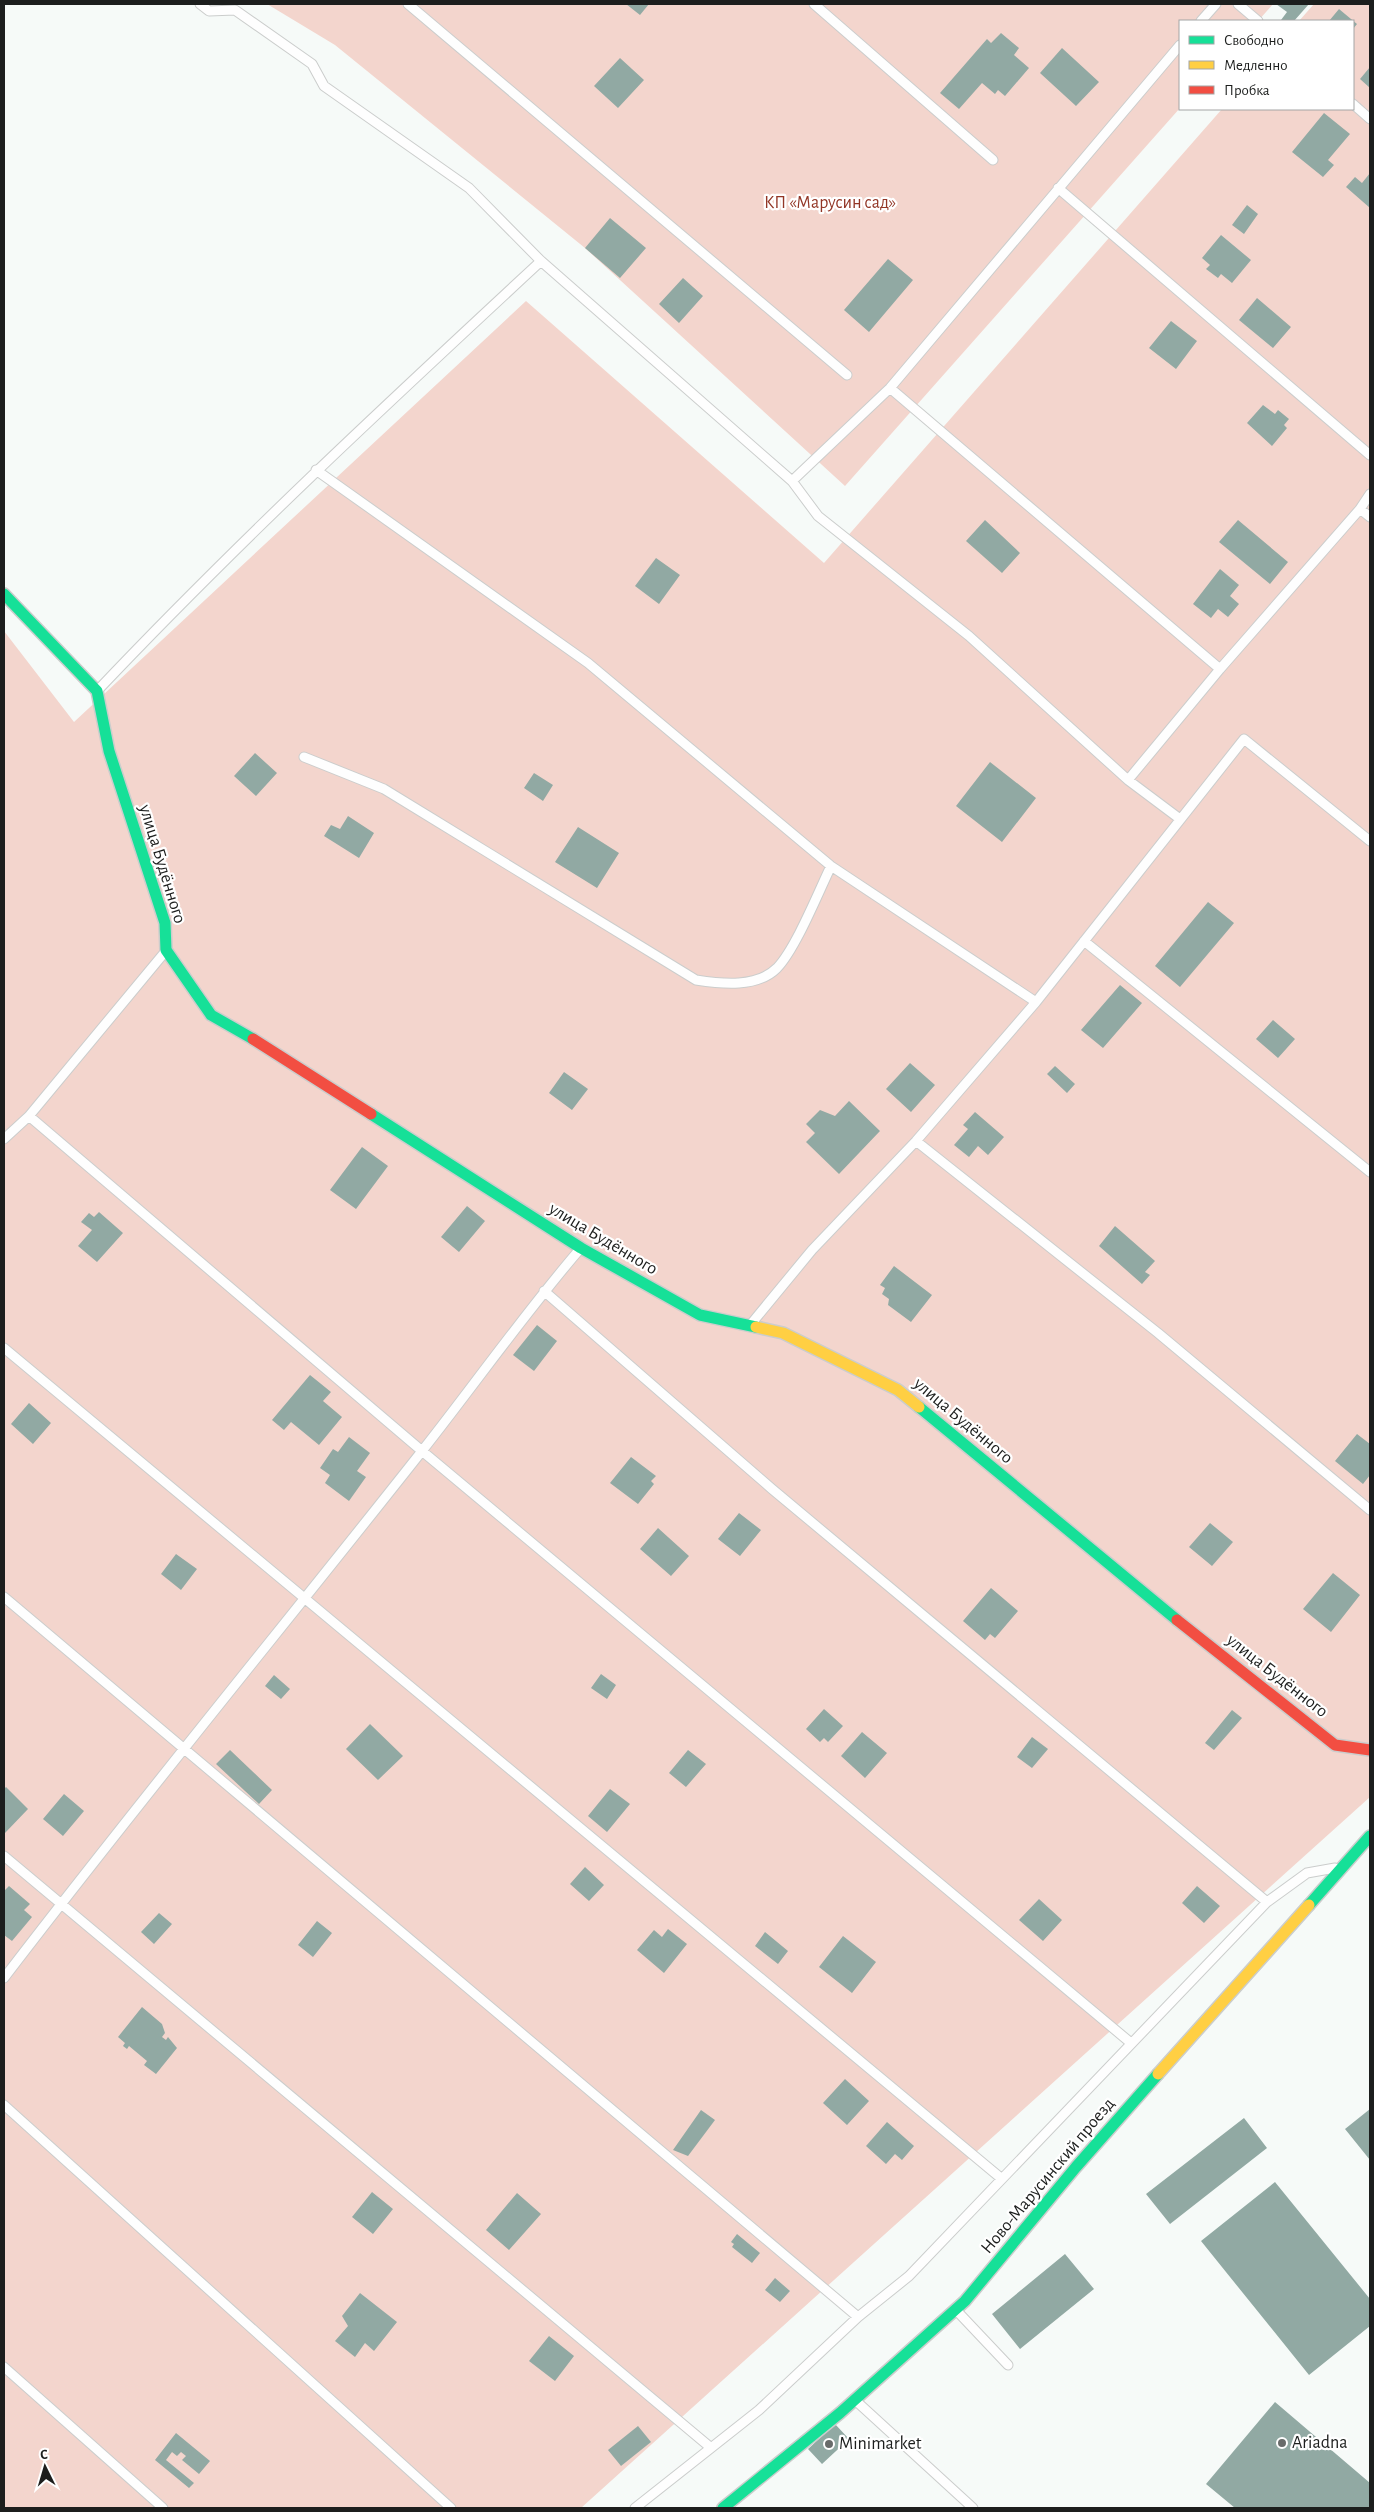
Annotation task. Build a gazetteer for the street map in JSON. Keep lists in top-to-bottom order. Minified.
{"streets":{"street":["улица Будённого","Ново-Марусинский проезд"]},"parks":["КП «Марусин сад»"],"places":["Ariadna","Minimarket"],"legend":["Свободно","Медленно","Пробка"],"north":"top"}
